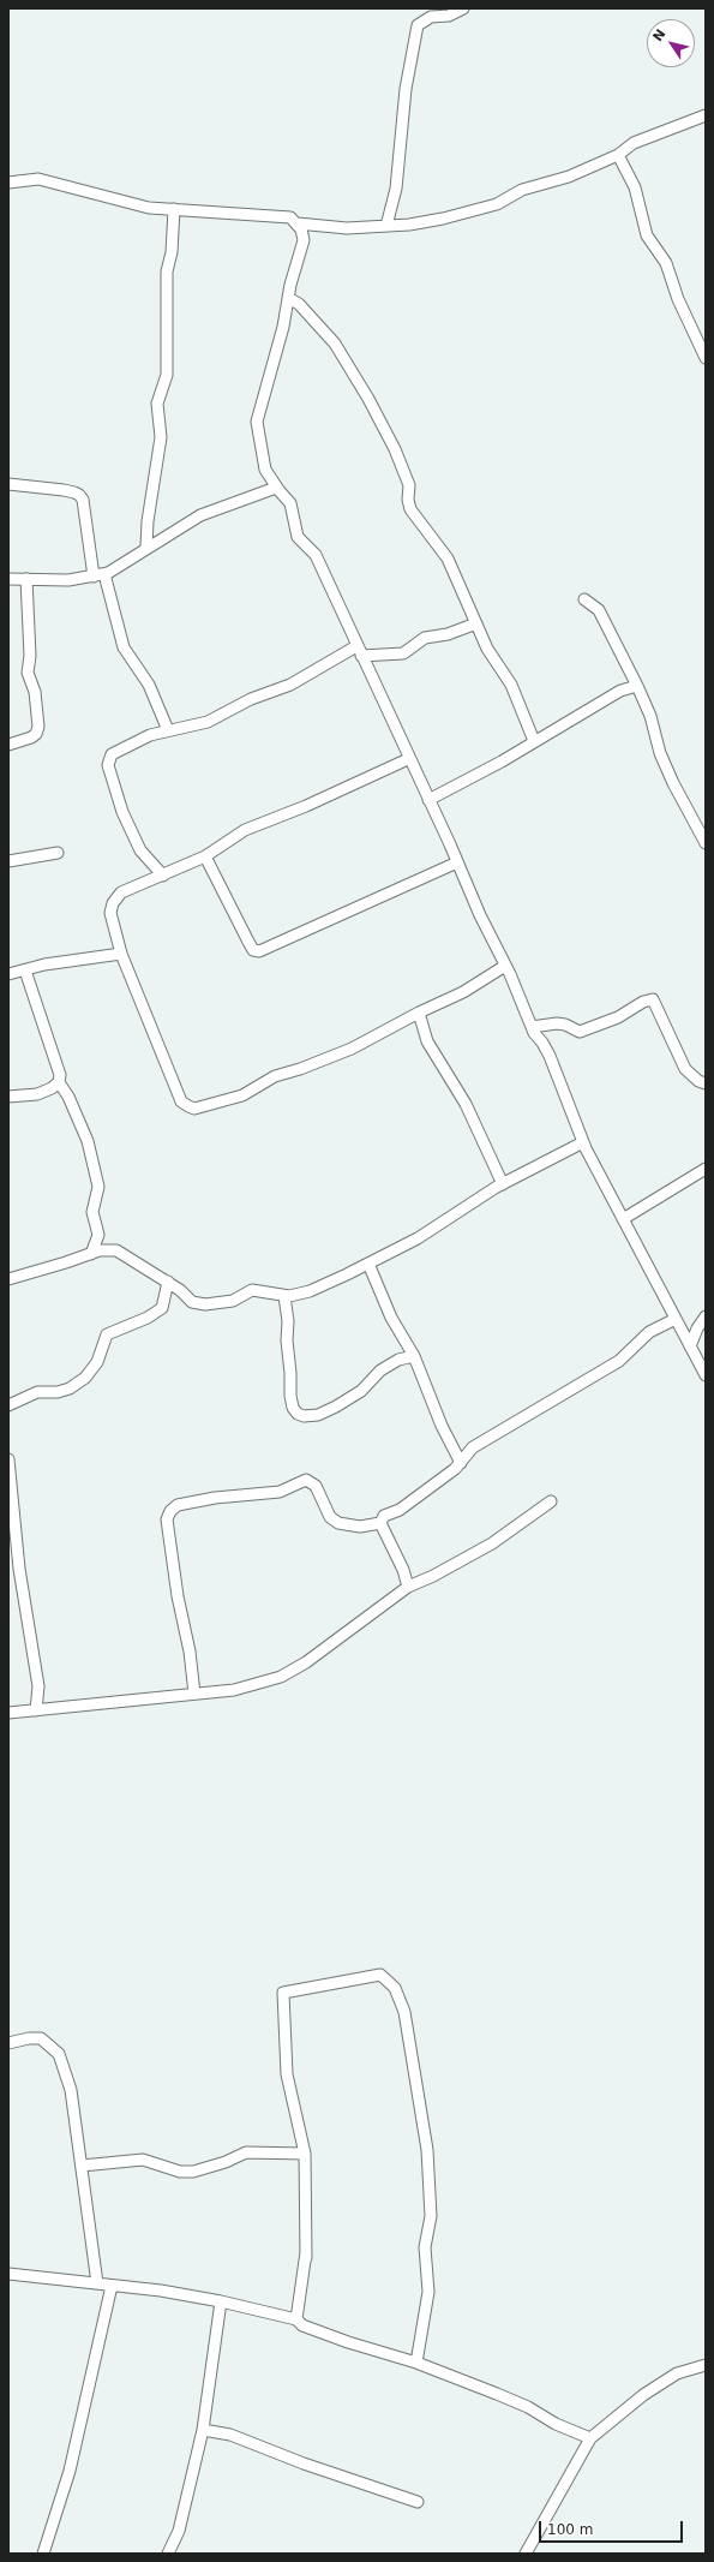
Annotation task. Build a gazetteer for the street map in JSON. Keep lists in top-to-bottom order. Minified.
{"scale_bar":"100 m","north":"top left"}
